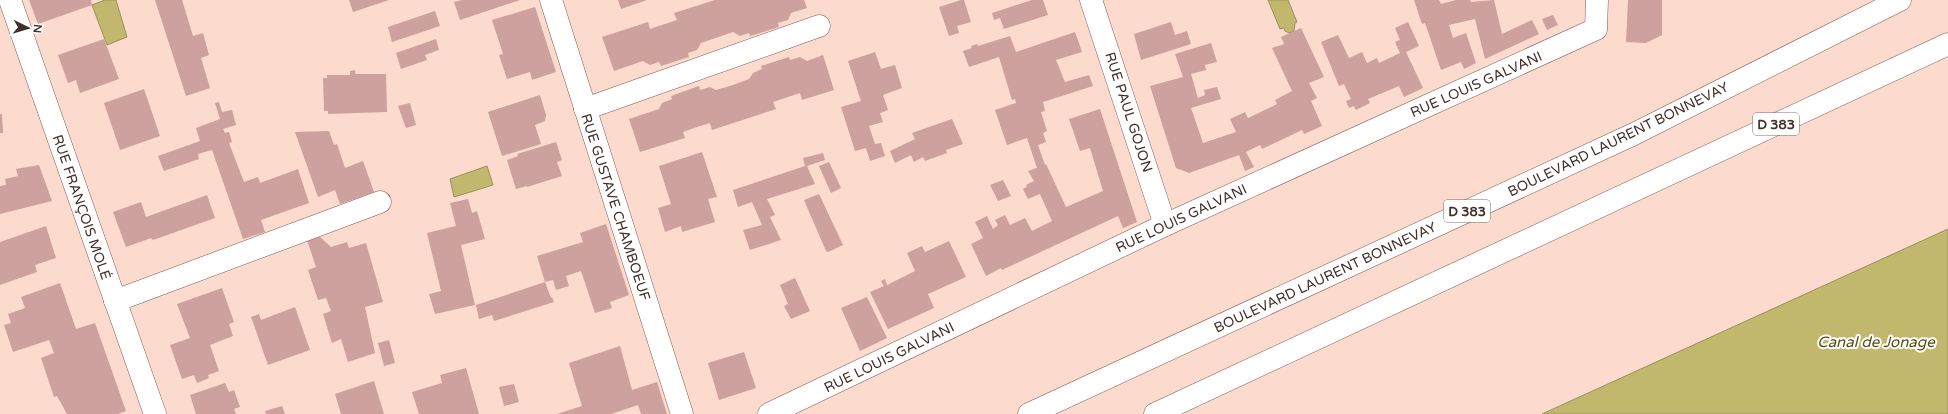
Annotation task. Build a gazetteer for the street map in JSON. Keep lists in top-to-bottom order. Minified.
{"streets":{"main road":["RUE LOUIS GALVANI","RUE PAUL GOJON","D 383","BOULEVARD LAURENT BONNEVAY","RUE FRANÇOIS MOLÉ","RUE GUSTAVE CHAMBOEUF"]},"crossings":[["RUE LOUIS GALVANI","RUE PAUL GOJON"]],"water":["Canal de Jonage"],"north":"right"}
